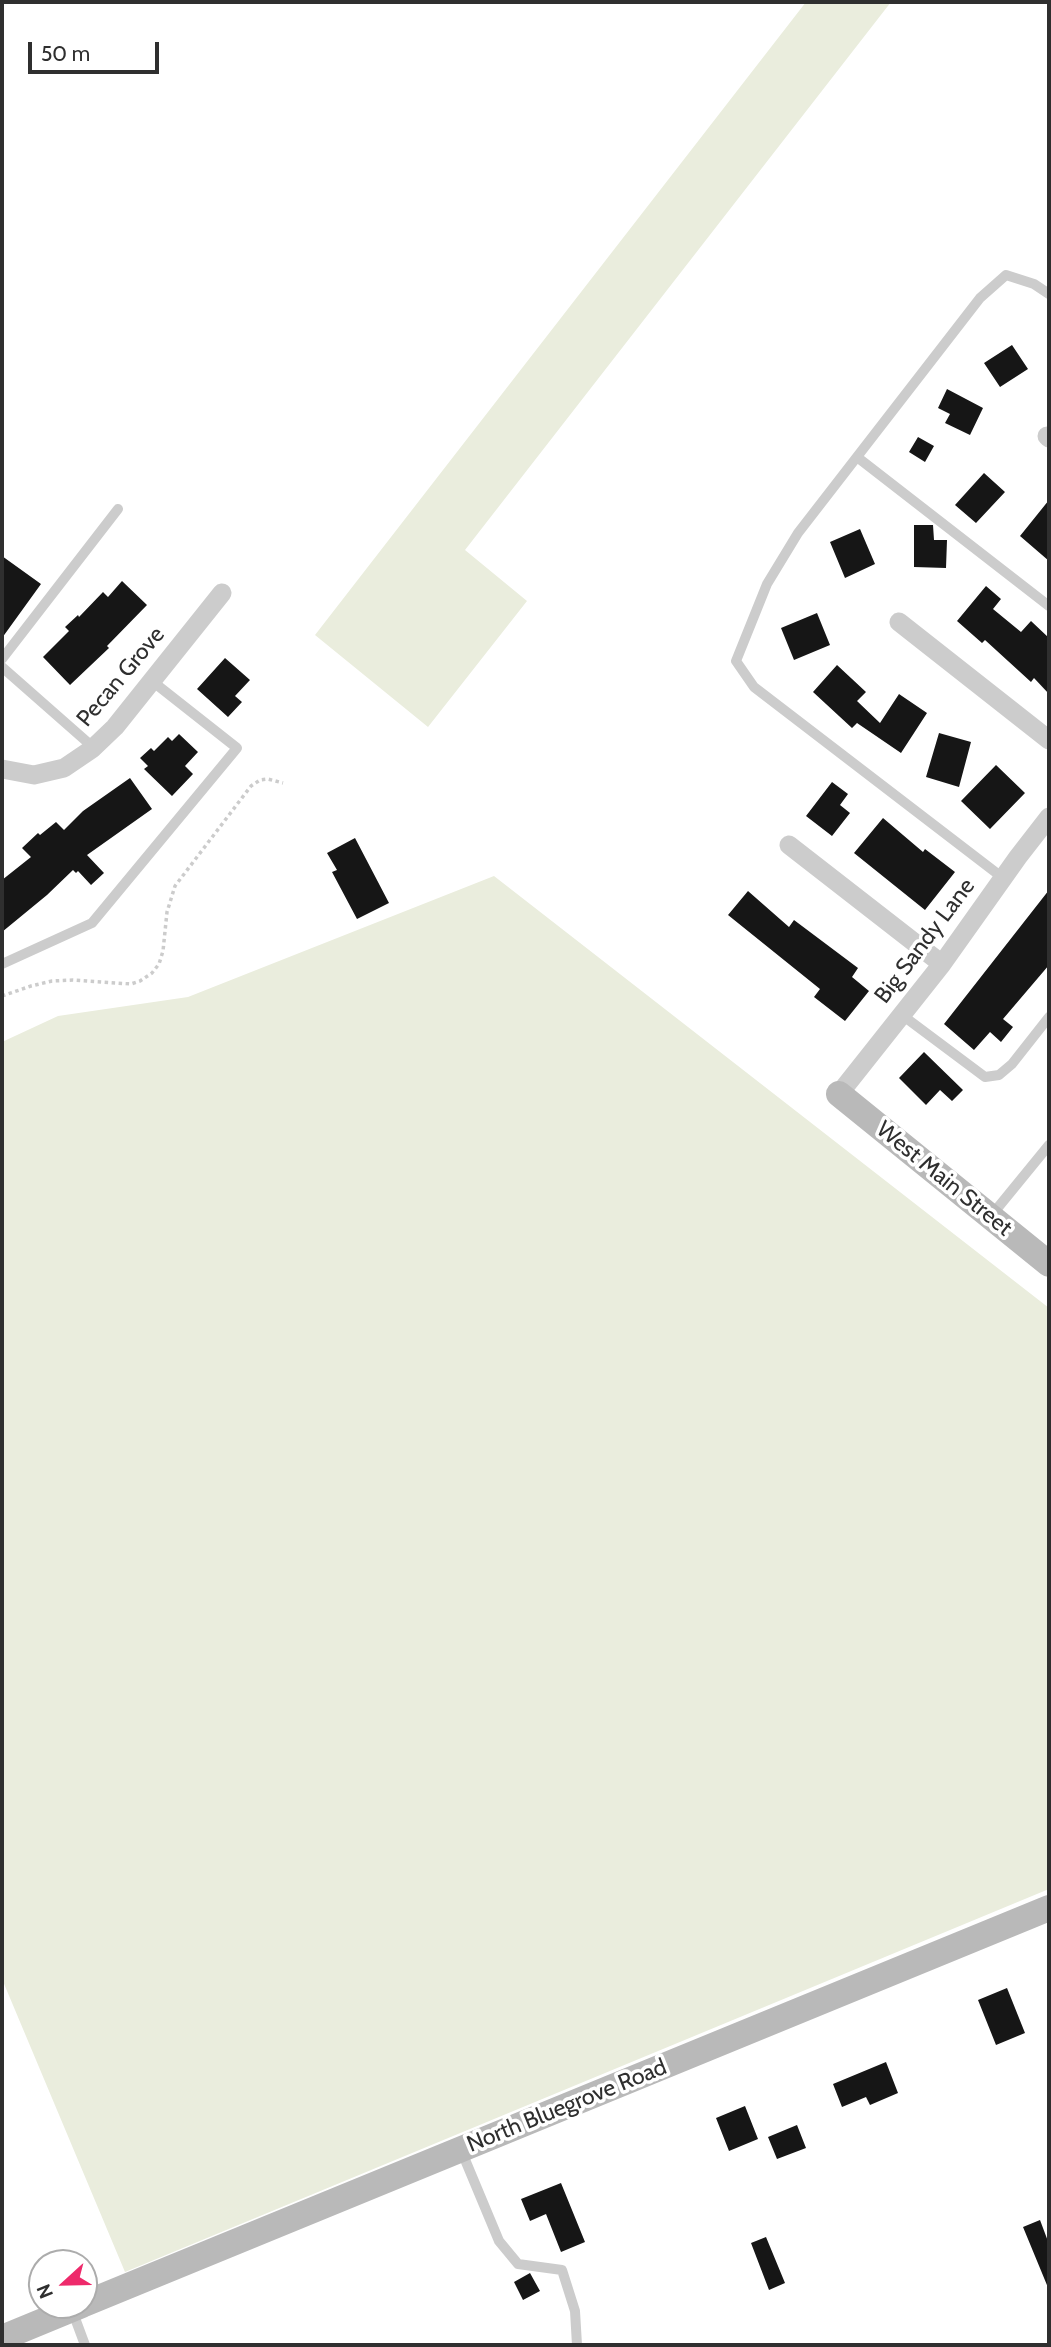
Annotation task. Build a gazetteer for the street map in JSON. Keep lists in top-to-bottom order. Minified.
{"streets":{"street":["Pecan Grove","Big Sandy Lane","West Main Street","North Bluegrove Road"]},"crossings":[["Big Sandy Lane","West Main Street"]],"scale_bar":"50 m","north":"left"}
